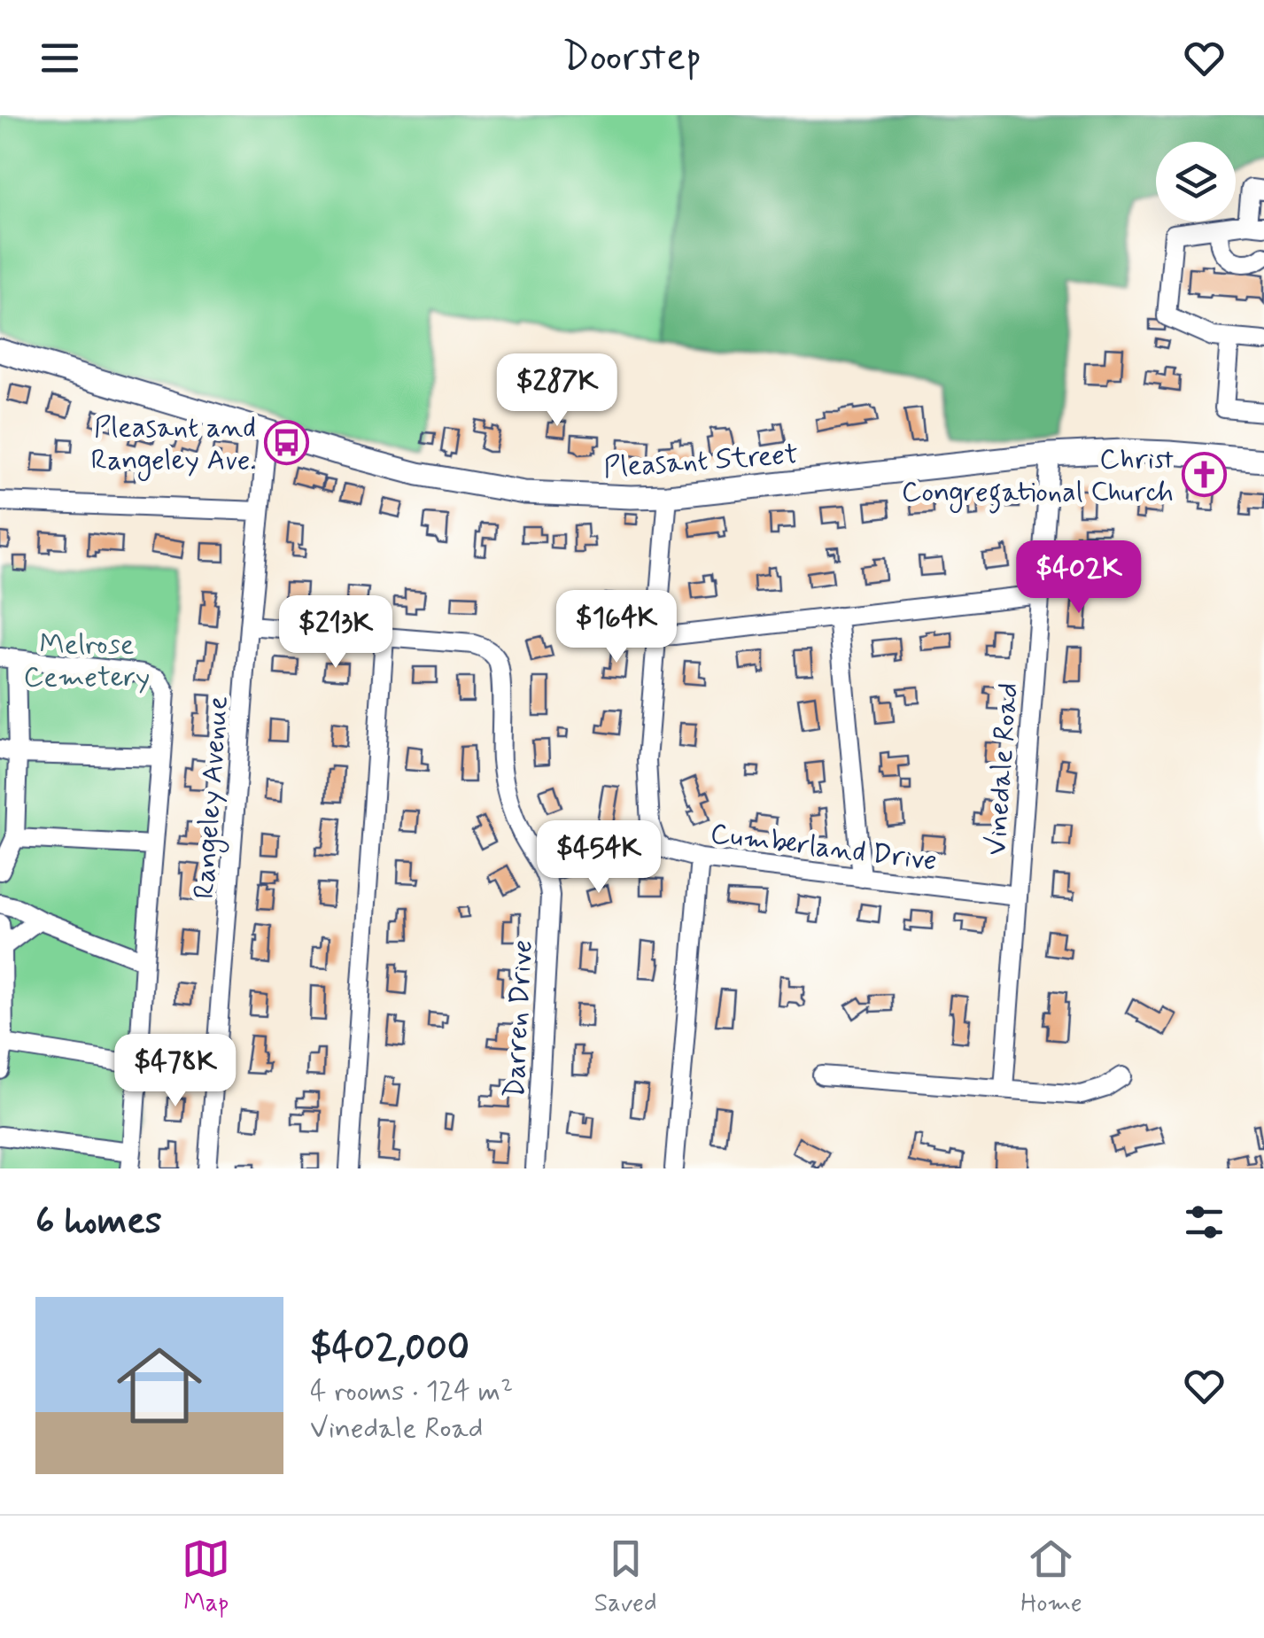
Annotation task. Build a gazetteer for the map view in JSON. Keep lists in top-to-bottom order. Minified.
{"streets":{"main road":["Pleasant Street"],"street":["Vinedale Road","Rangeley Avenue","Cumberland Drive","Darren Drive"]},"crossings":[["Pleasant Street","Vinedale Road"],["Pleasant Street","Rangeley Avenue"],["Vinedale Road","Cumberland Drive"],["Rangeley Avenue","Darren Drive"]],"parks":["Melrose Cemetery"],"places":{"bus stop":["Pleasant and Rangeley Ave."],"church":["Christ Congregational Church"]},"page":{"header":"Doorstep","price":["$287K","$402K","$164K","$213K","$454K","$478K"],"heading":"6 homes","list":[{"name":"$402,000","note":"4 rooms · 124 m² · Vinedale Road"}],"tabs":["Map","Saved","Home"]}}
